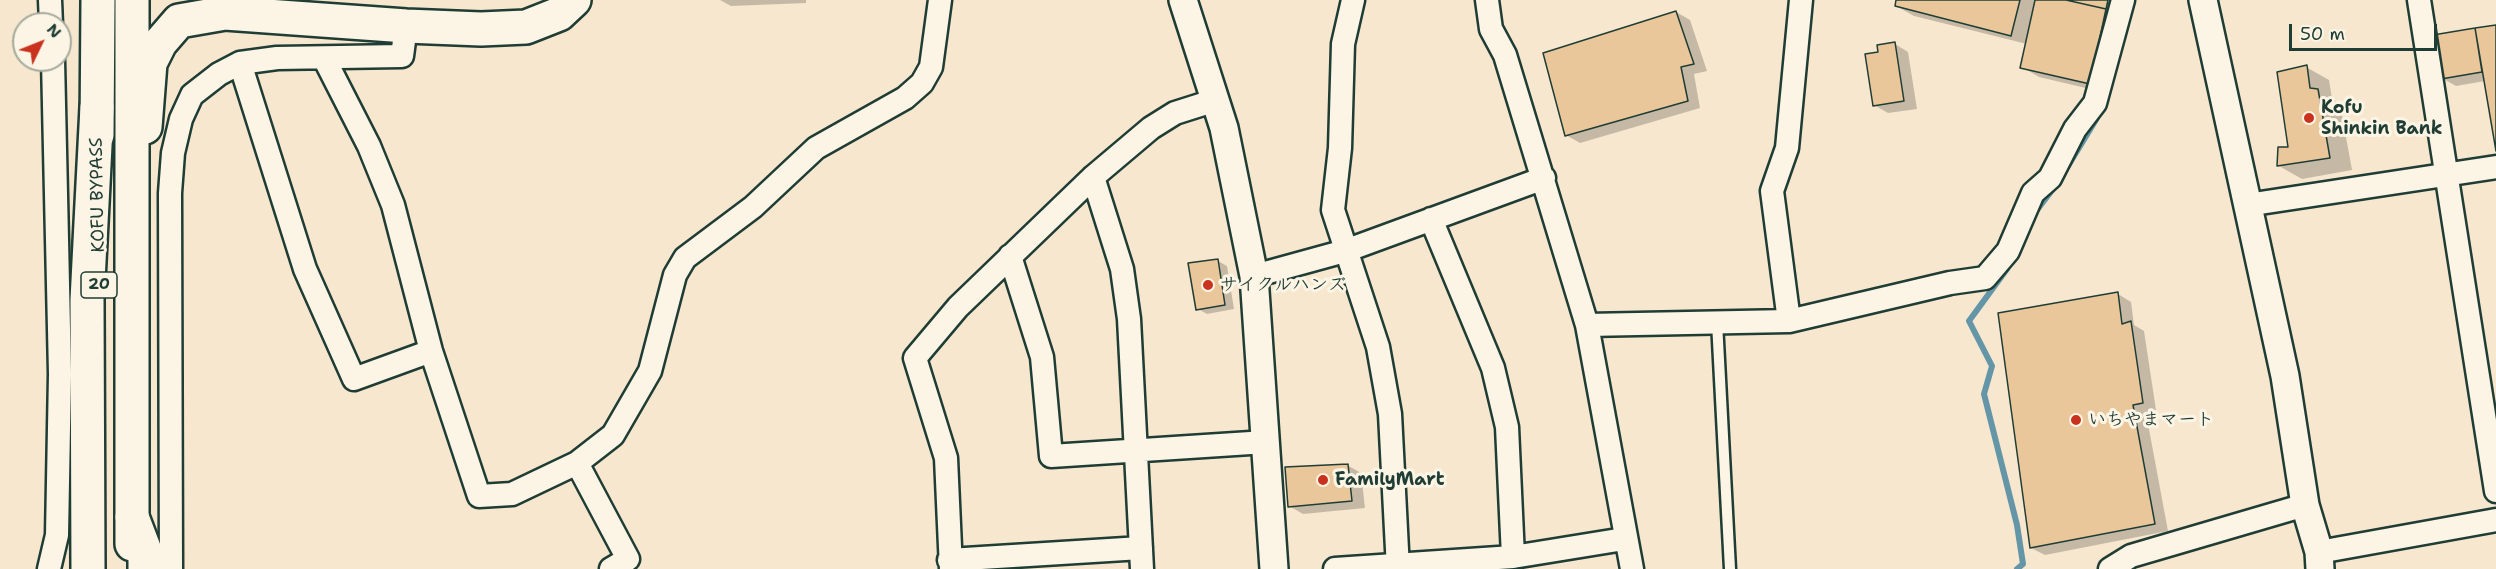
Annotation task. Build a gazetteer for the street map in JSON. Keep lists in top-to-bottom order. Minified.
{"streets":{"main road":["KOFU BYPASS","20"]},"places":["Kofu Shinkin Bank","サイクルハンズ","いちやまマート","FamilyMart"],"scale_bar":"50 m","north":"top right"}
